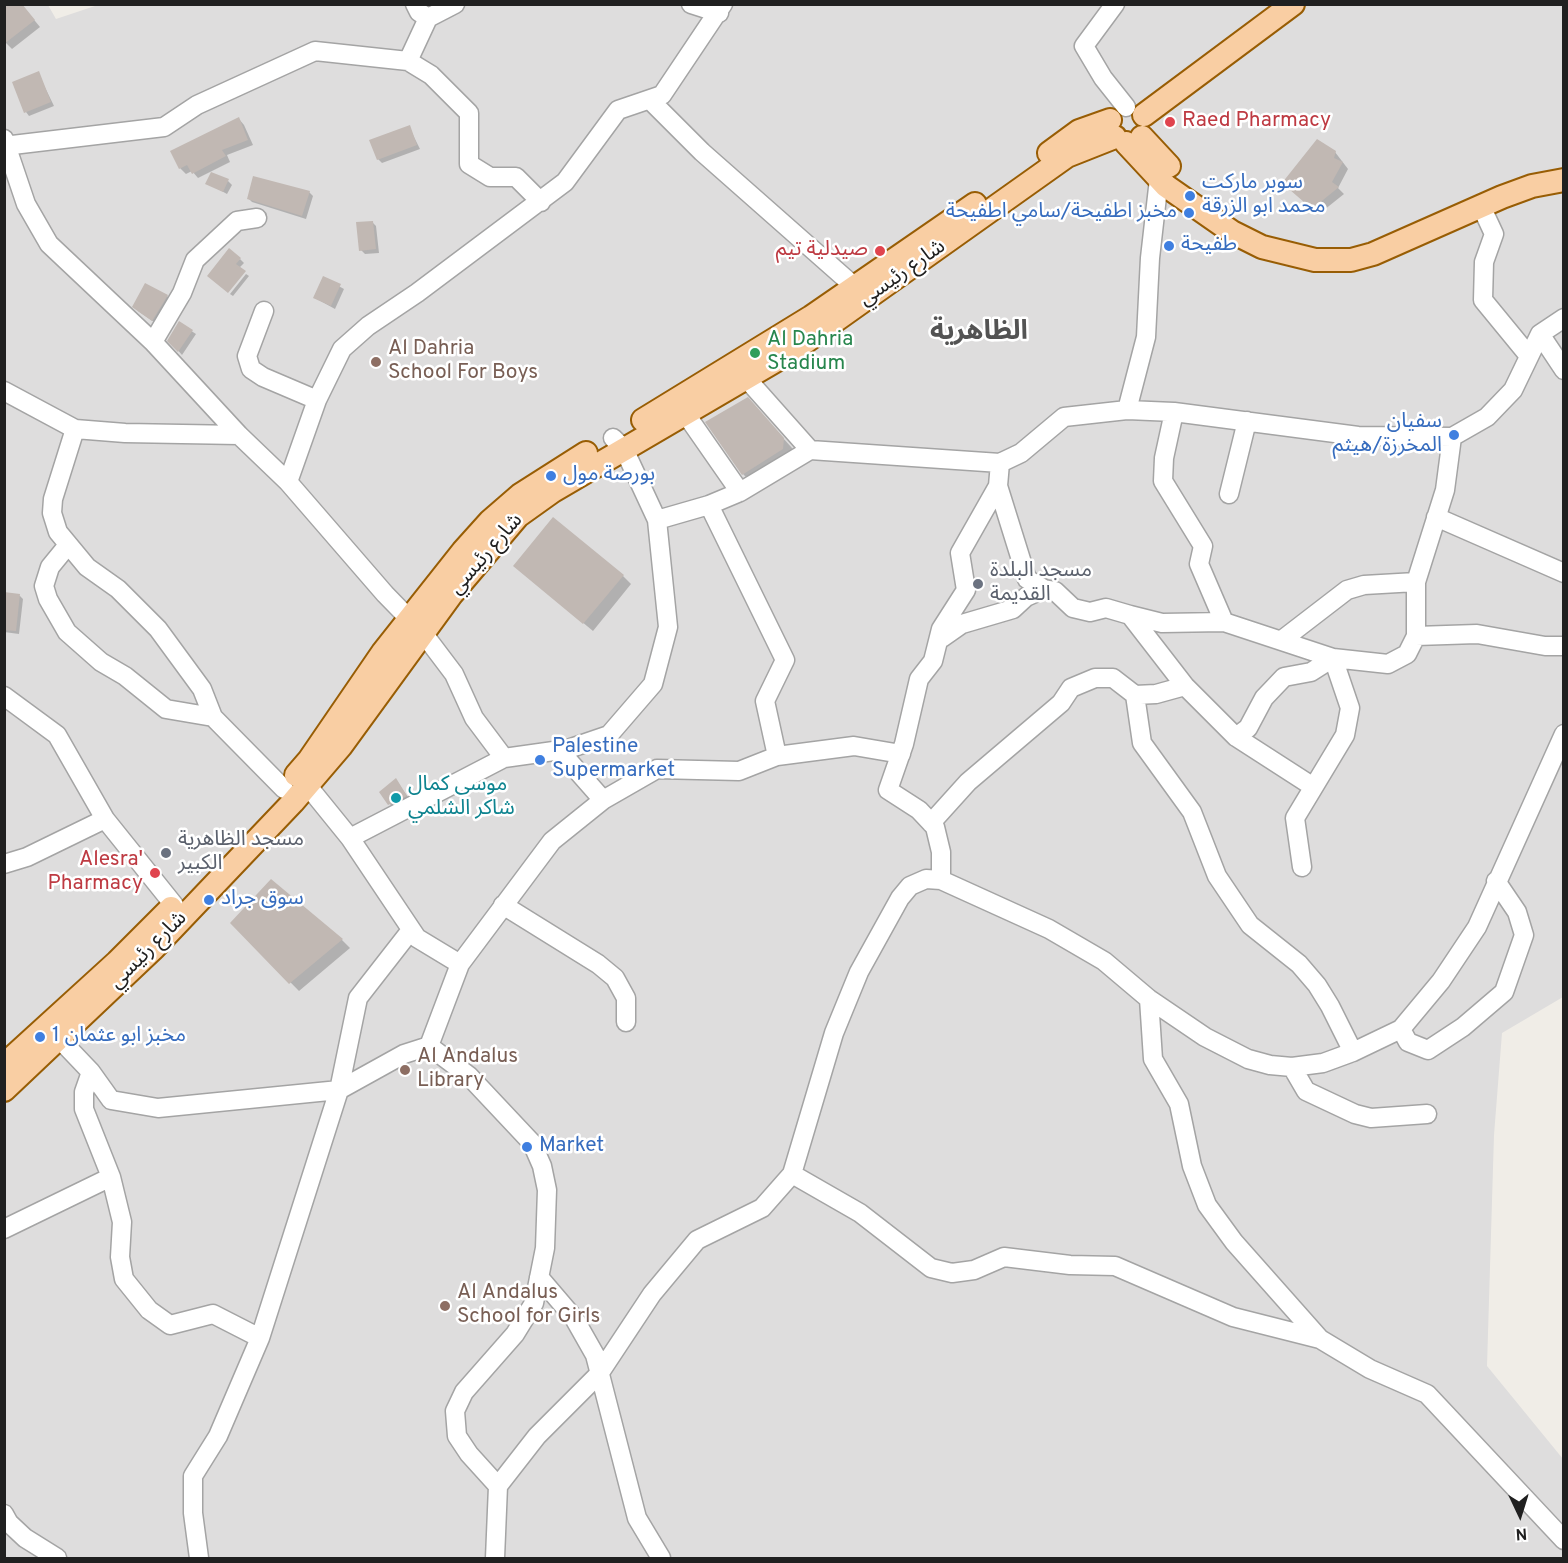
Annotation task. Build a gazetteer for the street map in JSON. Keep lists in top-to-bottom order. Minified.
{"streets":{"main road":["شارع رئيسي"]},"districts":["الظاهرية"],"places":["Raed Pharmacy","سوبر ماركت محمد ابو الزرقة","مخبز اطفيحة/سامي اطفيحة","طفيحة","صيدلية تيم","Al Dahria Stadium","Al Dahria School For Boys","سفيان المخرزة/هيثم","بورصة مول","مسجد البلدة القديمة","Palestine Supermarket","موسى كمال شاكر الشلمي","مسجد الظاهرية الكبير","Alesra' Pharmacy","سوق جراد","مخبز ابو عثمان 1","Al Andalus Library","Market","Al Andalus School for Girls"],"north":"bottom"}
